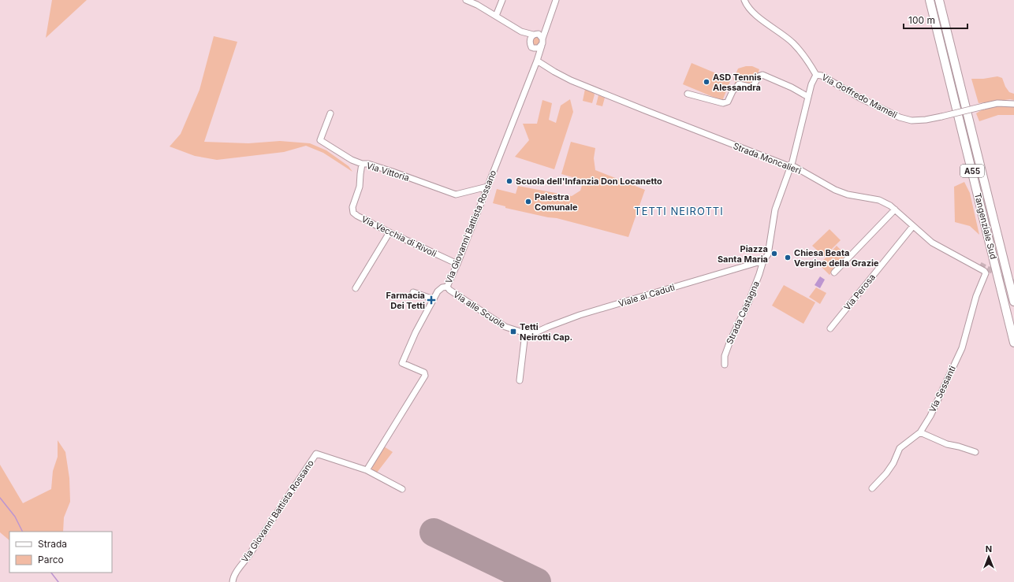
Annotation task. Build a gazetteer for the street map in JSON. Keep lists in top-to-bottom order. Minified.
{"streets":{"highway":["A55","Tangenziale Sud"],"street":["Via Goffredo Mameli","Strada Moncalieri","Via Vittoria","Via Giovanni Battista Rossano","Via Vecchia di Rivoli","Via Perosa","Viale ai Caduti","Via alle Scuole","Strada Castagna","Via Sessanti"]},"crossings":[["Via Goffredo Mameli","Strada Castagna"],["Strada Moncalieri","Via Giovanni Battista Rossano"],["Strada Moncalieri","Via Perosa"],["Strada Moncalieri","Strada Castagna"],["Strada Moncalieri","Via Sessanti"],["Via Vittoria","Via Giovanni Battista Rossano"],["Via Vittoria","Via Vecchia di Rivoli"],["Via Giovanni Battista Rossano","Via Vecchia di Rivoli"],["Via Giovanni Battista Rossano","Via alle Scuole"],["Viale ai Caduti","Via alle Scuole"],["Viale ai Caduti","Strada Castagna"]],"districts":["TETTI NEIROTTI"],"places":{"other":["ASD Tennis Alessandra","Scuola dell'Infanzia Don Locanetto","Palestra Comunale","Piazza Santa Maria","Chiesa Beata Vergine della Grazie"],"health":["Farmacia Dei Tetti"],"transit":["Tetti Neirotti Cap."]},"legend":["Strada","Parco"],"scale_bar":"100 m","north":"top"}
